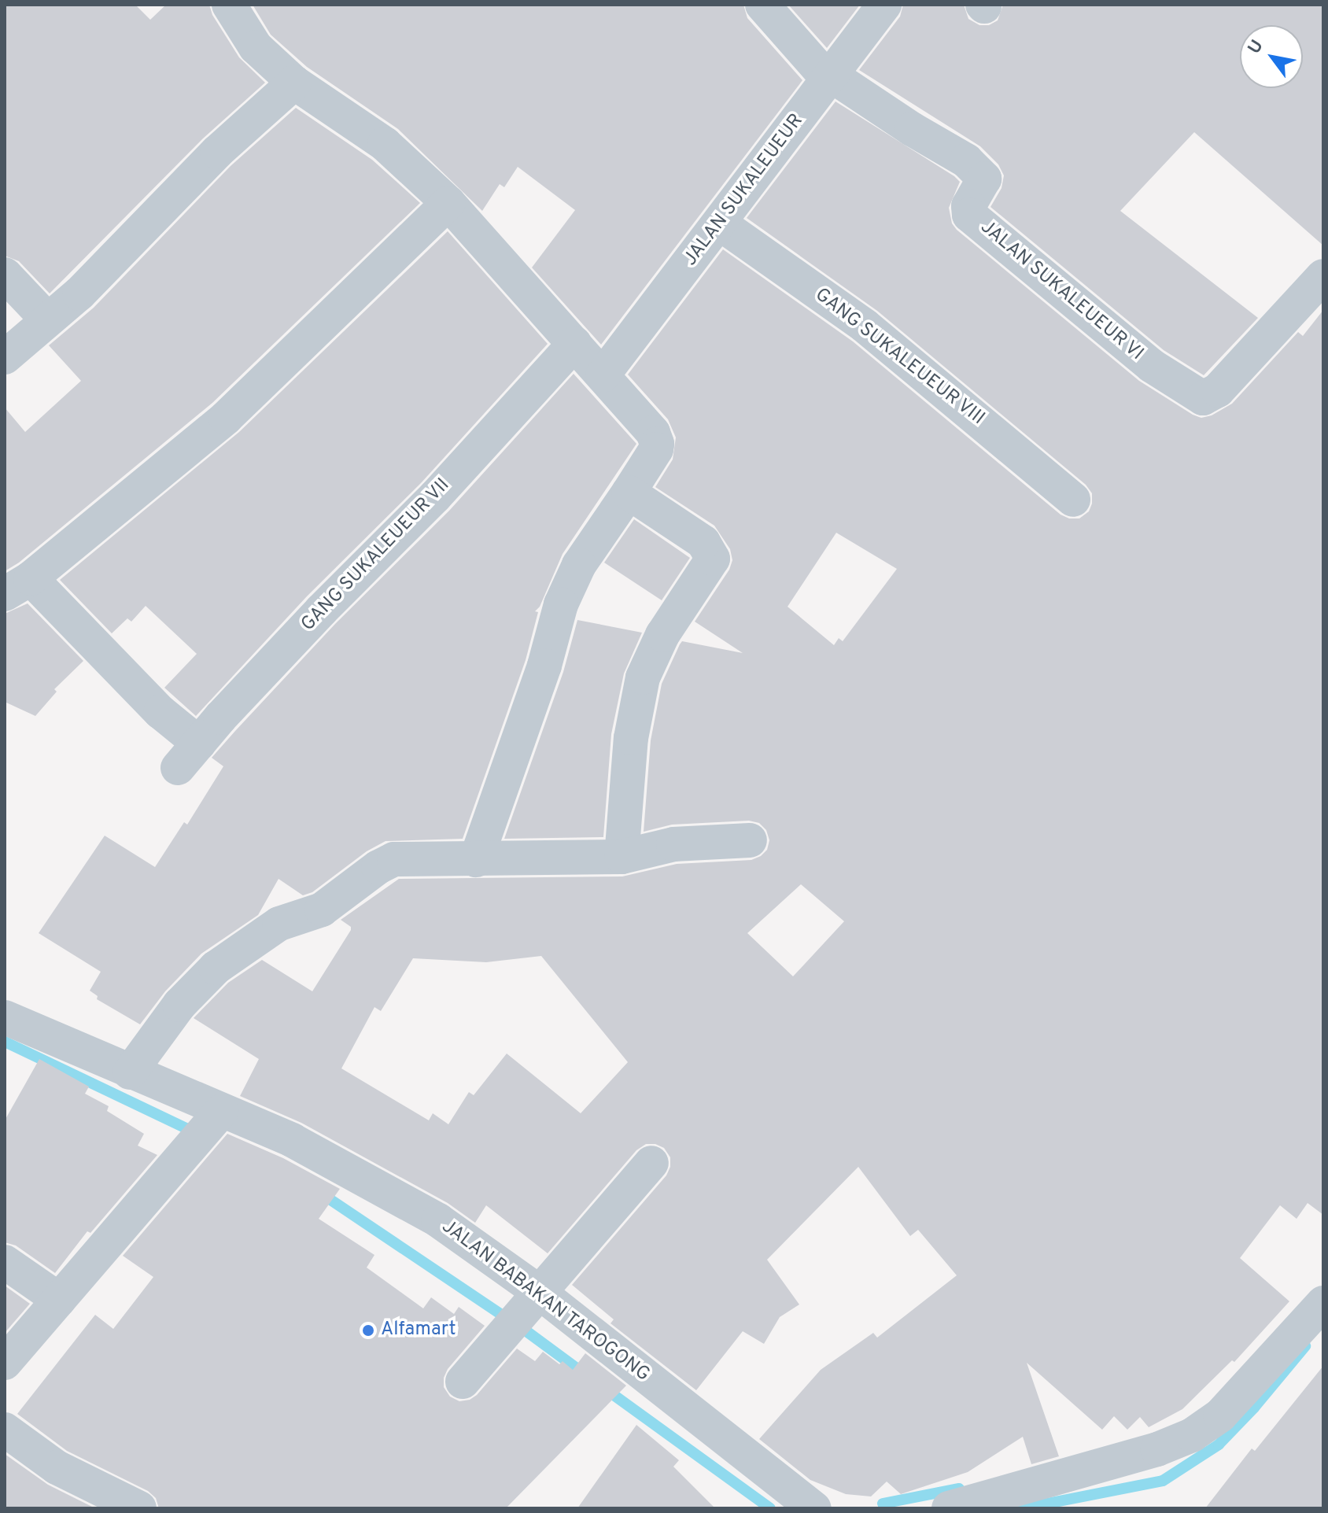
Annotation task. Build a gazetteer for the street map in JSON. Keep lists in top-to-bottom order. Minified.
{"streets":{"street":["JALAN SUKALEUEUR","JALAN SUKALEUEUR VI","GANG SUKALEUEUR VIII","GANG SUKALEUEUR VII","JALAN BABAKAN TAROGONG"]},"crossings":[["JALAN SUKALEUEUR","JALAN SUKALEUEUR VI"],["JALAN SUKALEUEUR","GANG SUKALEUEUR VIII"]],"places":["Alfamart"],"north":"top left"}
